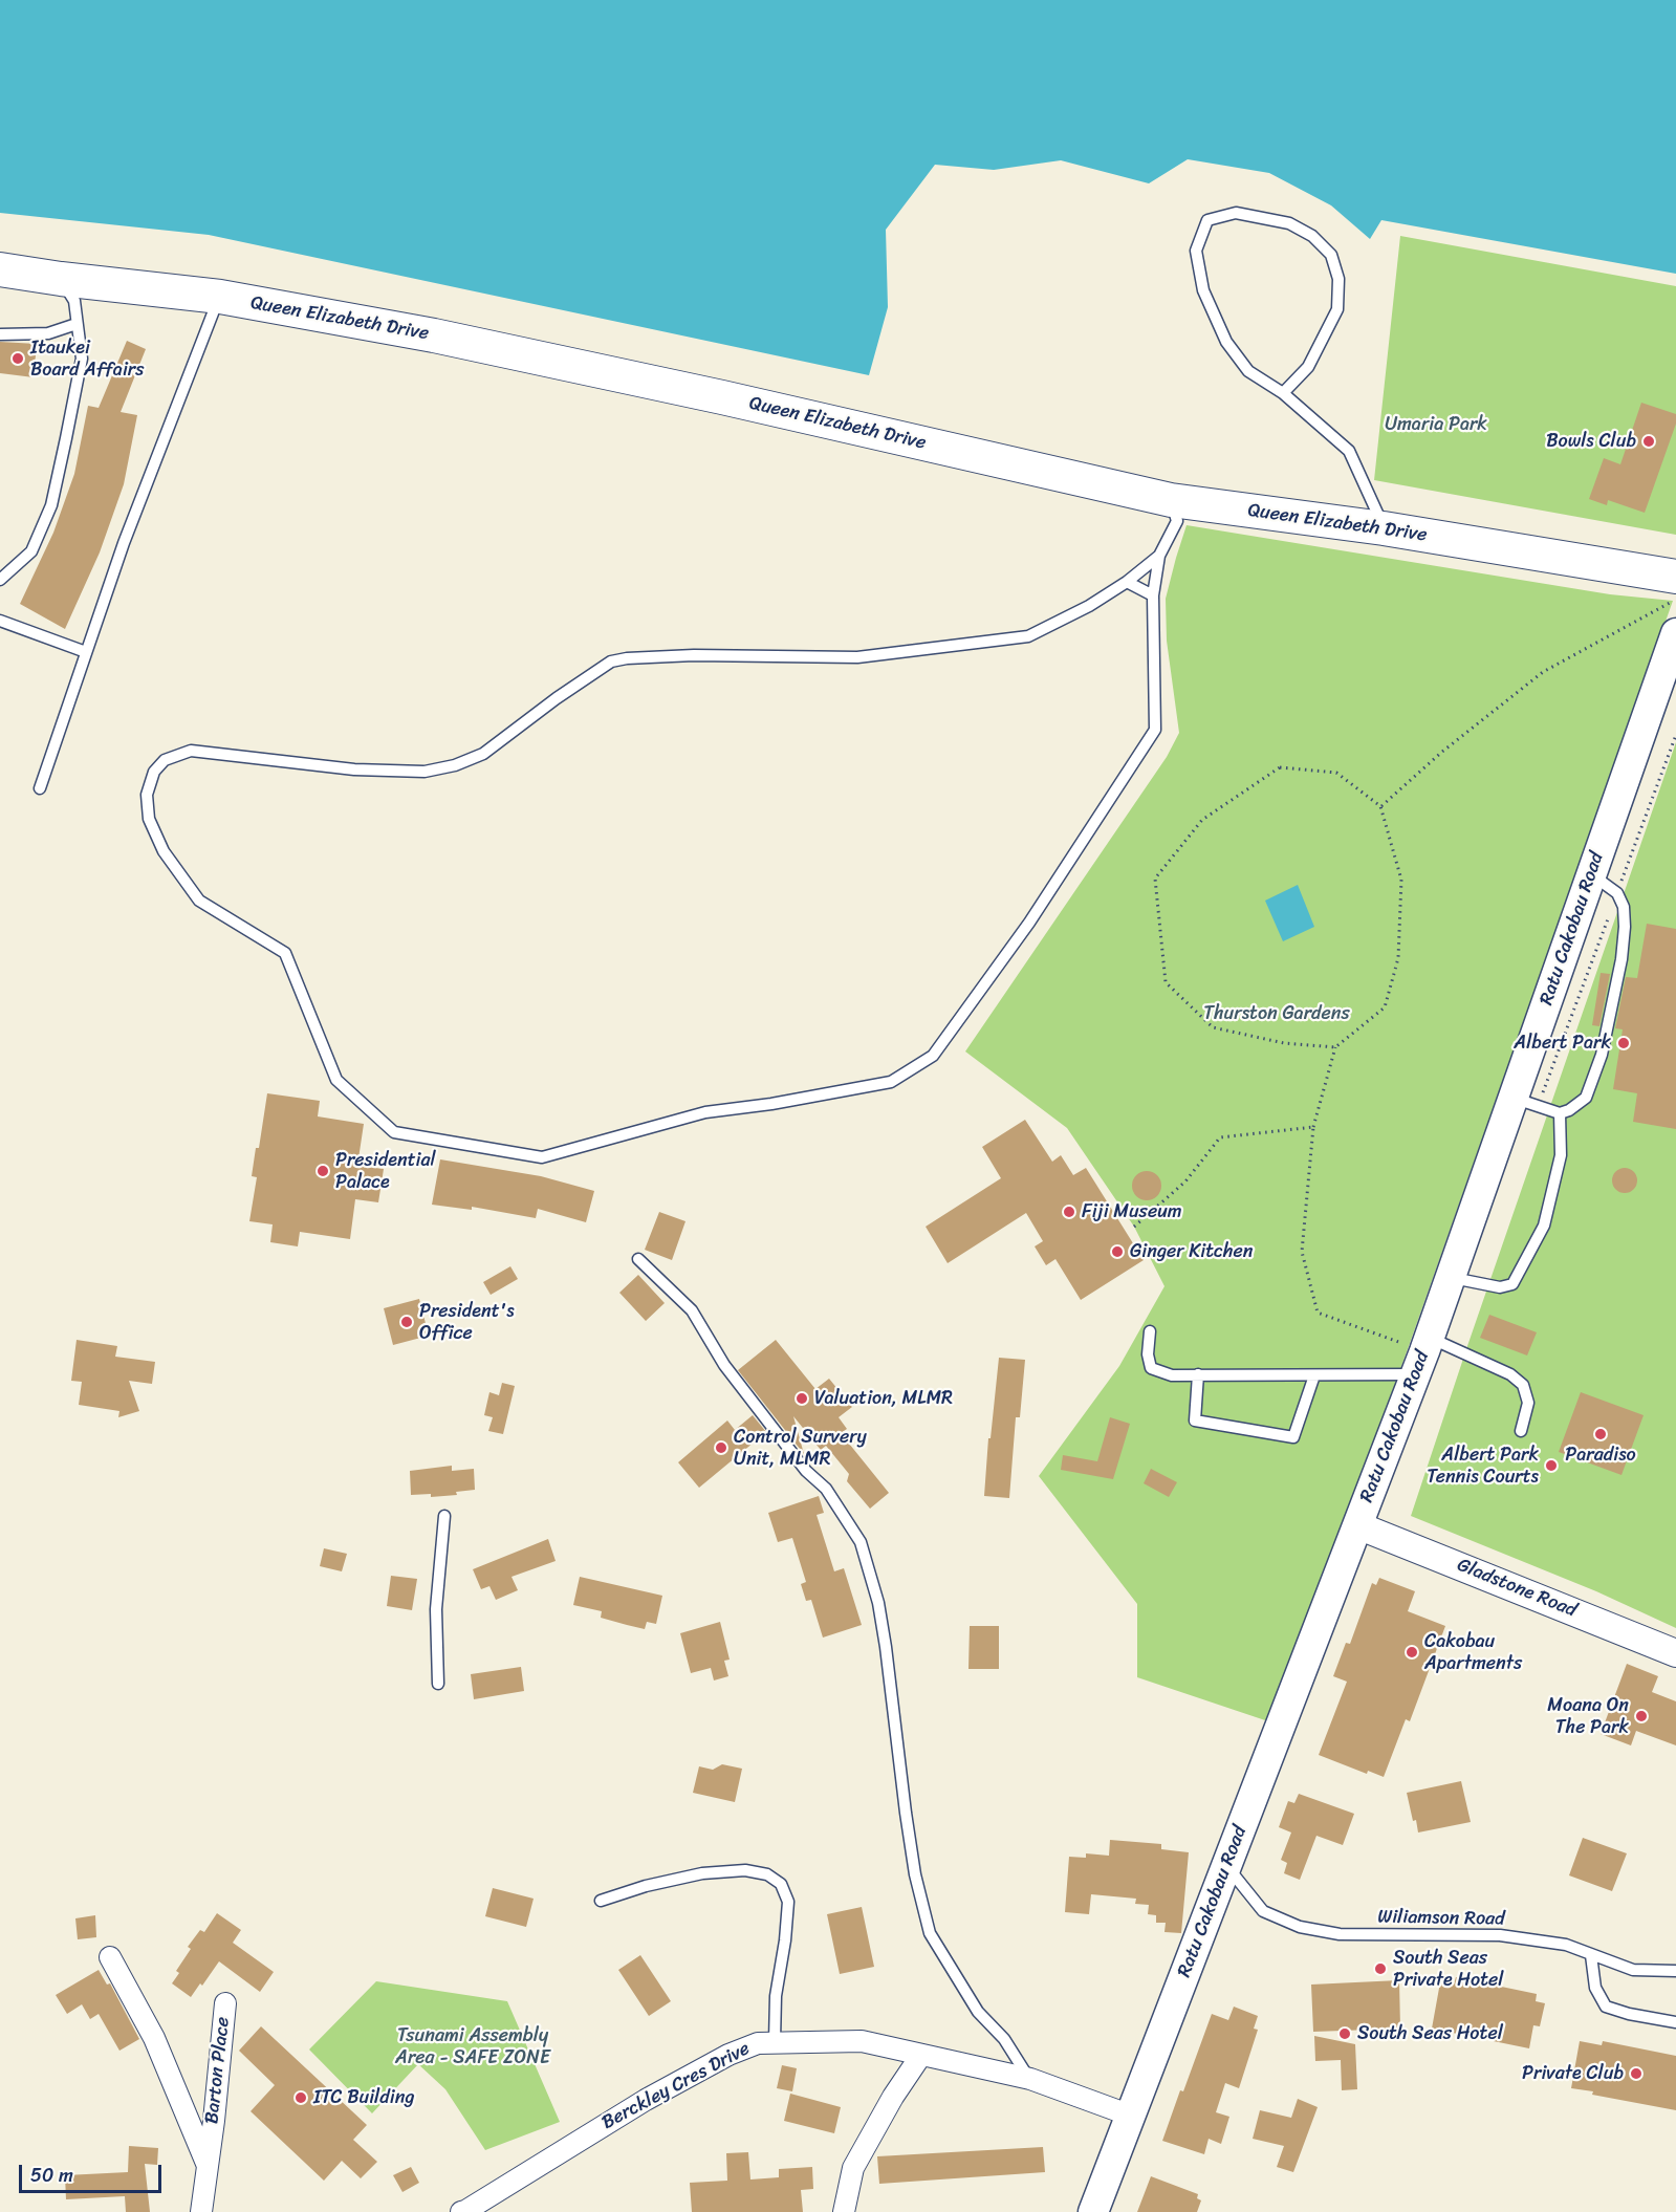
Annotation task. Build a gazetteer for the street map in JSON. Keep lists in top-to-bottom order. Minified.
{"streets":{"main road":["Queen Elizabeth Drive","Ratu Cakobau Road"],"street":["Gladstone Road","Barton Place","Berckley Cres Drive"],"lane":["Wiliamson Road"]},"crossings":[["Ratu Cakobau Road","Gladstone Road"],["Ratu Cakobau Road","Wiliamson Road"],["Ratu Cakobau Road","Berckley Cres Drive"]],"parks":["Umaria Park","Thurston Gardens","Tsunami Assembly Area - SAFE ZONE"],"places":["Itaukei Board Affairs","Bowls Club","Albert Park","Presidential Palace","Fiji Museum","Ginger Kitchen","President's Office","Valuation, MLMR","Paradiso","Control Survery Unit, MLMR","Albert Park Tennis Courts","Cakobau Apartments","Moana On The Park","South Seas Private Hotel","South Seas Hotel","Private Club","ITC Building"],"scale_bar":"50 m"}
